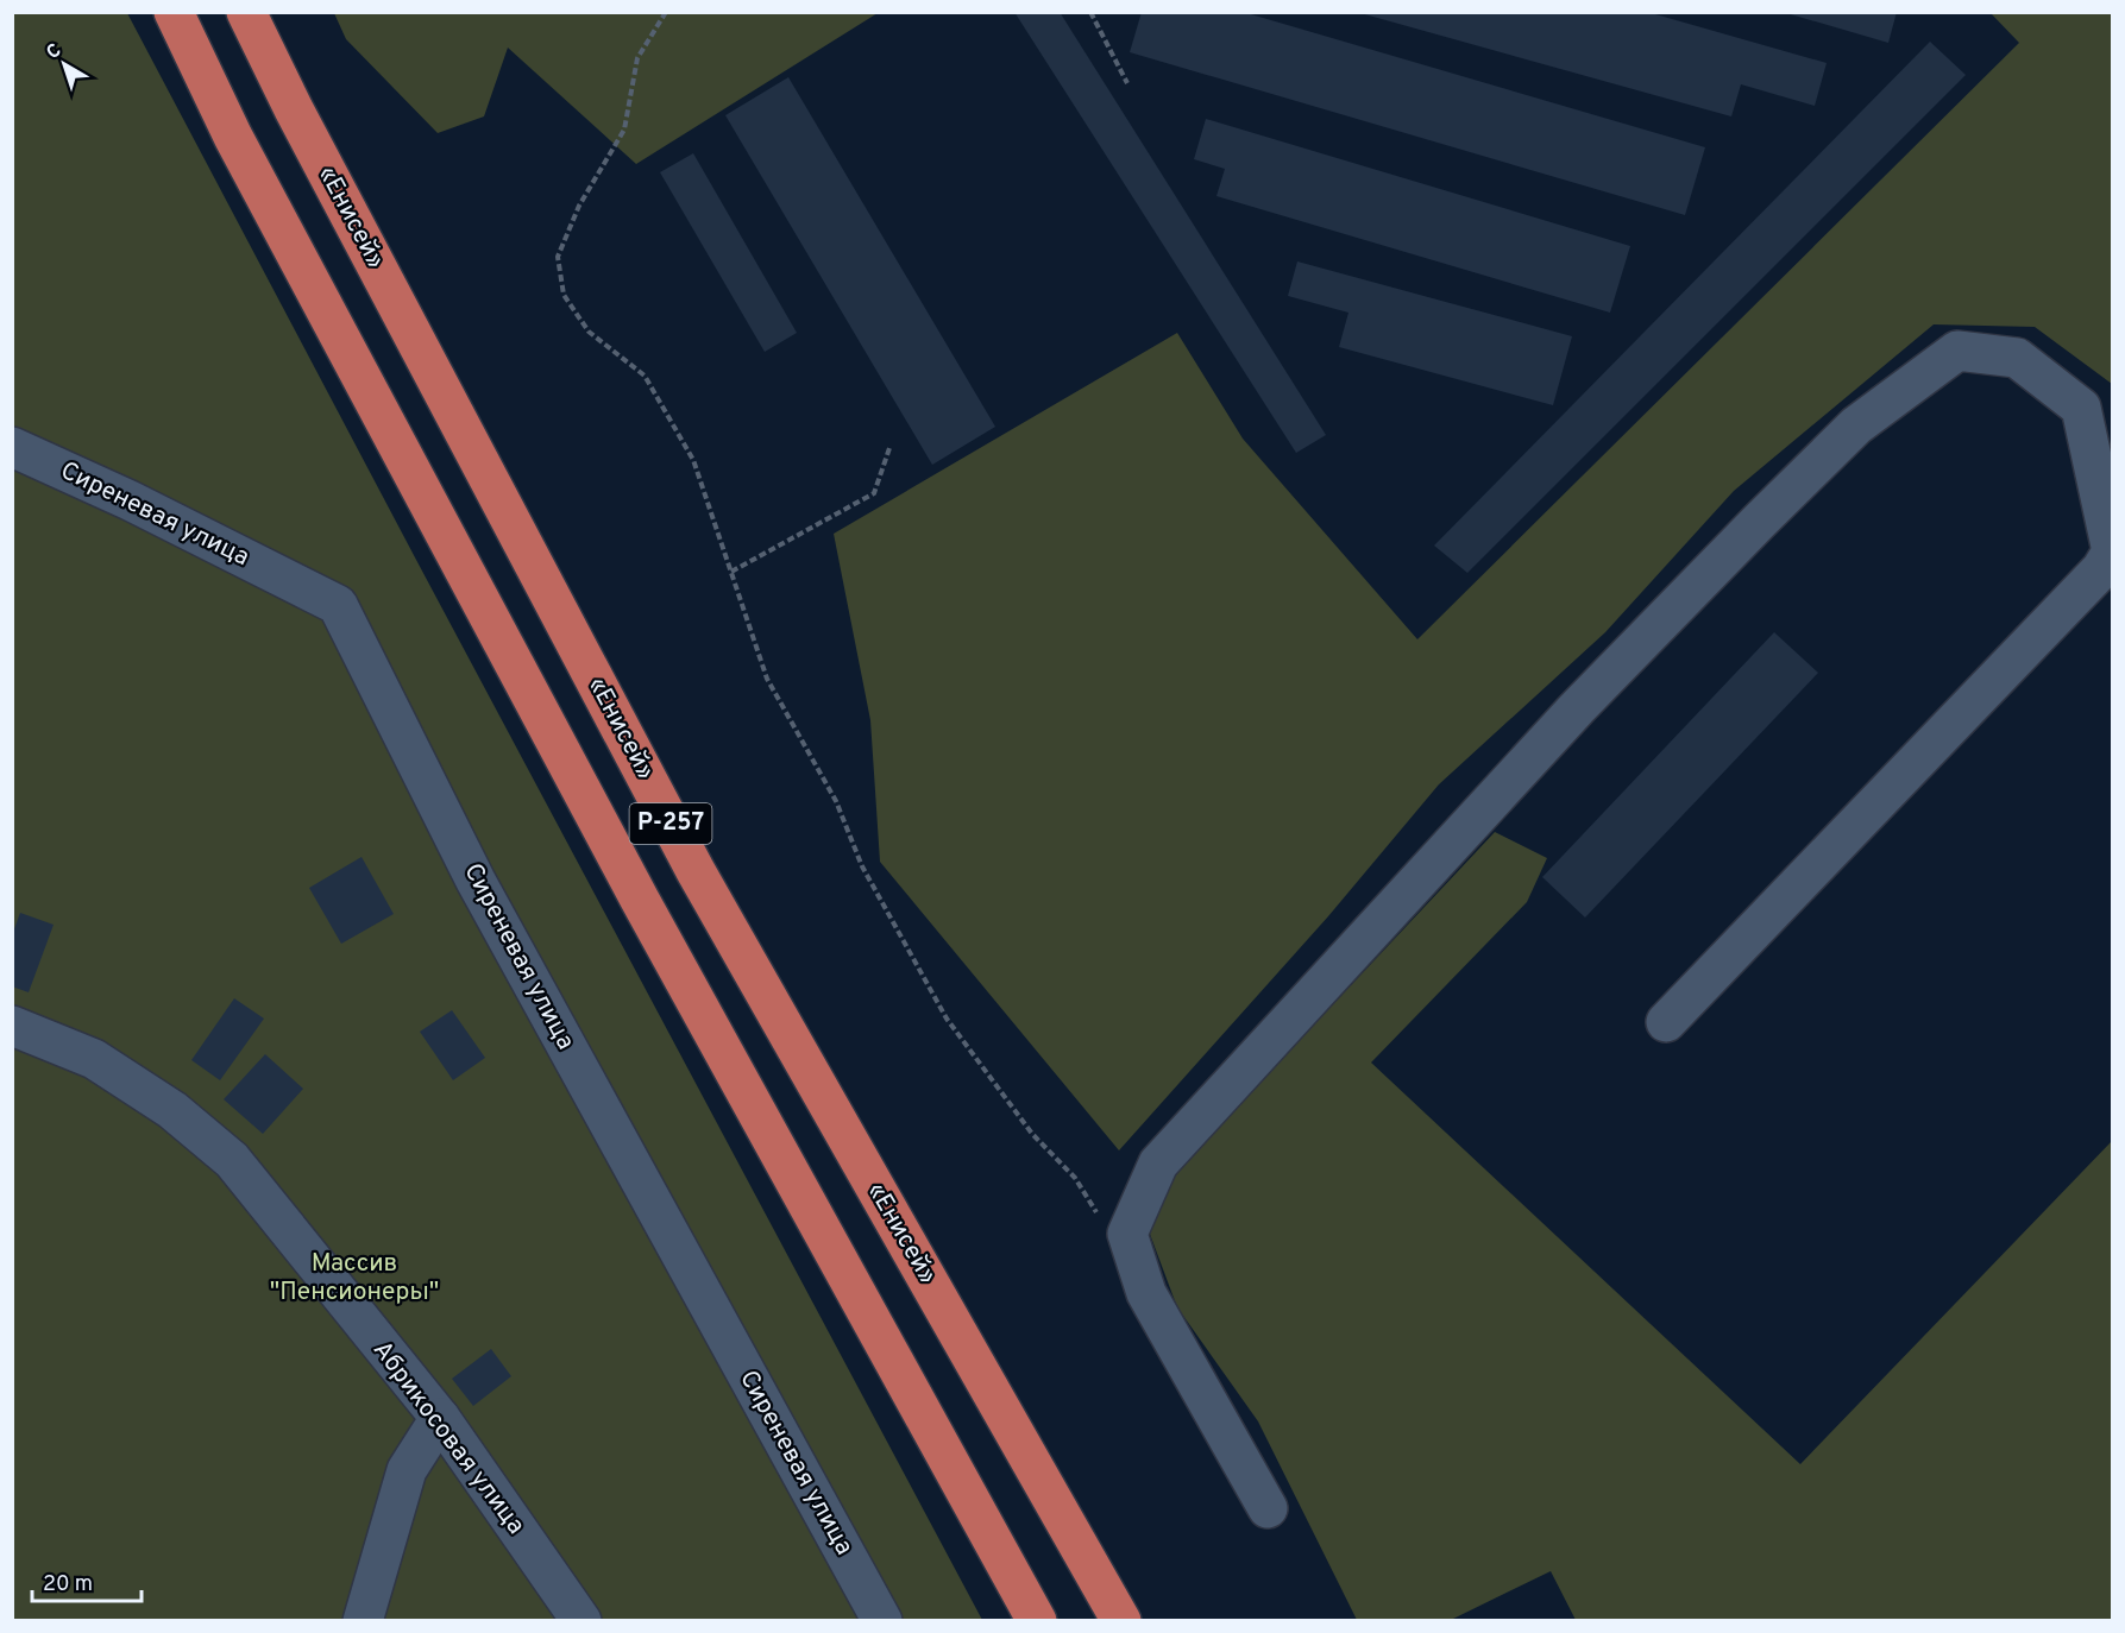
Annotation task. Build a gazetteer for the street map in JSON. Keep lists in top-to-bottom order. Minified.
{"streets":{"highway":["«Енисей»","Р-257"],"street":["Сиреневая улица","Абрикосовая улица"]},"parks":["Массив \"Пенсионеры\""],"scale_bar":"20 m","north":"top left"}
